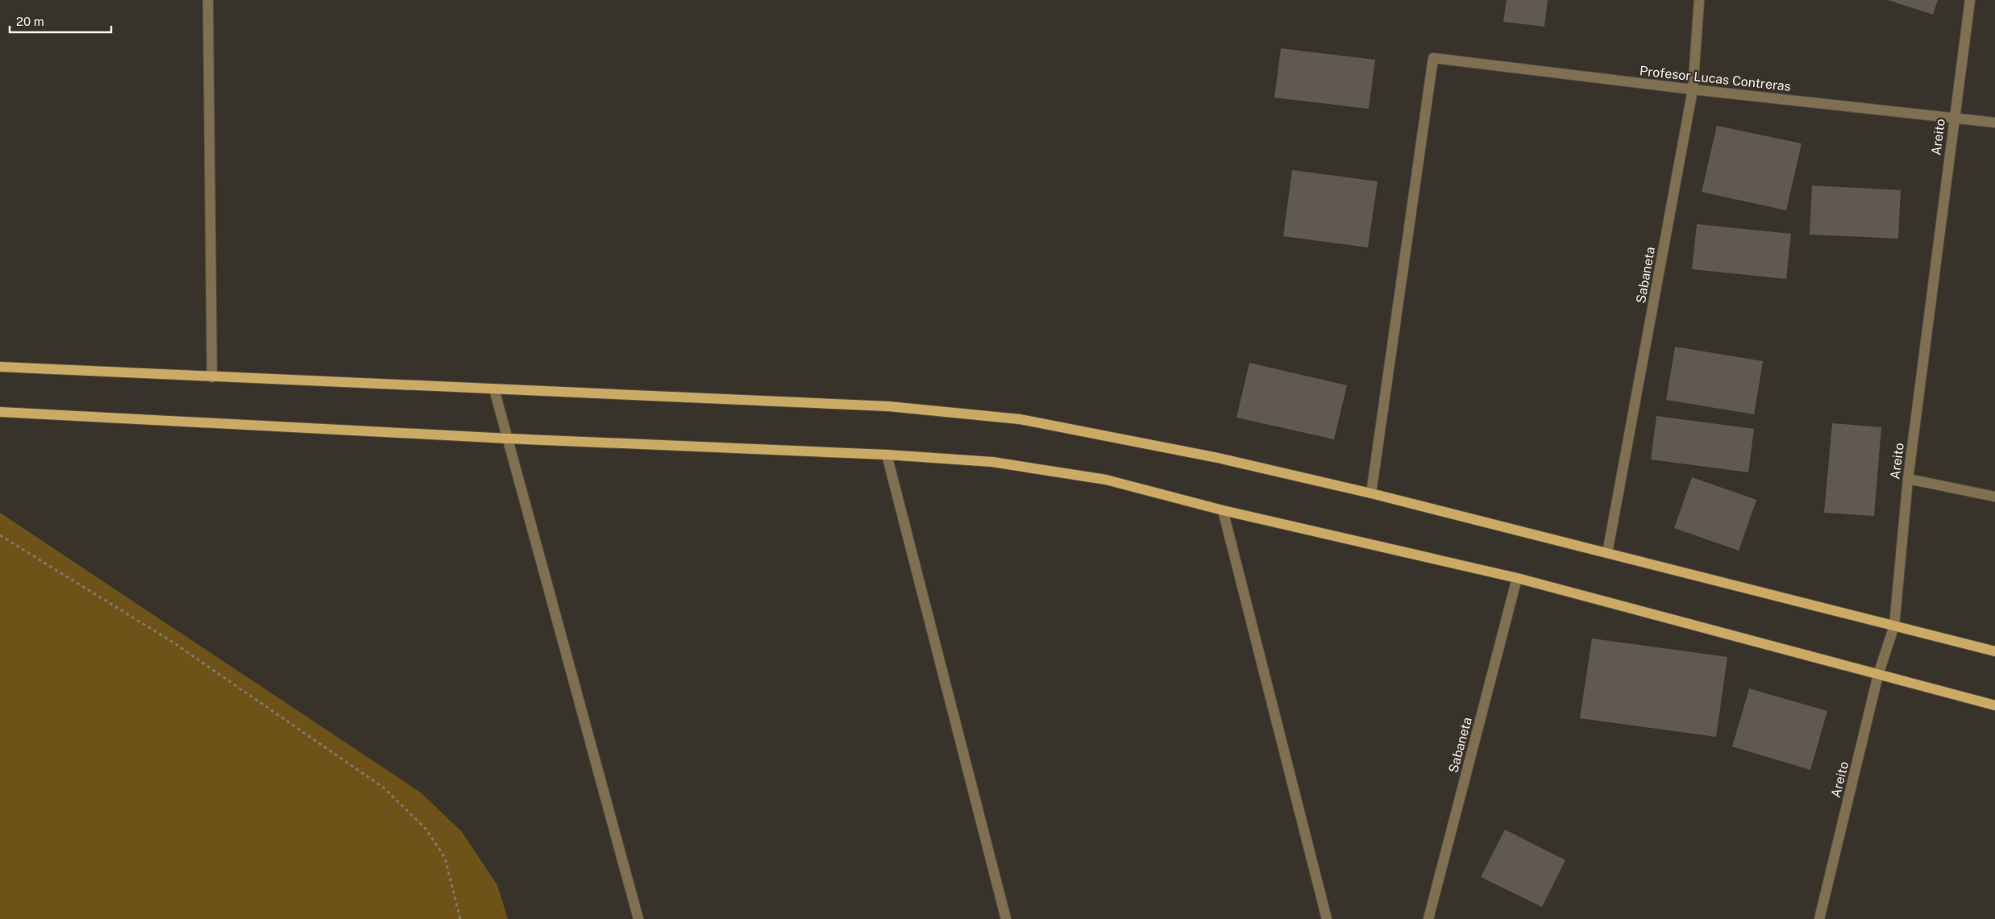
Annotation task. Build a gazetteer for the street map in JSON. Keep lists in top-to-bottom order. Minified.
{"streets":{"street":["Profesor Lucas Contreras","Areito","Sabaneta"]},"crossings":[["Profesor Lucas Contreras","Areito"],["Profesor Lucas Contreras","Sabaneta"]],"scale_bar":"20 m"}
